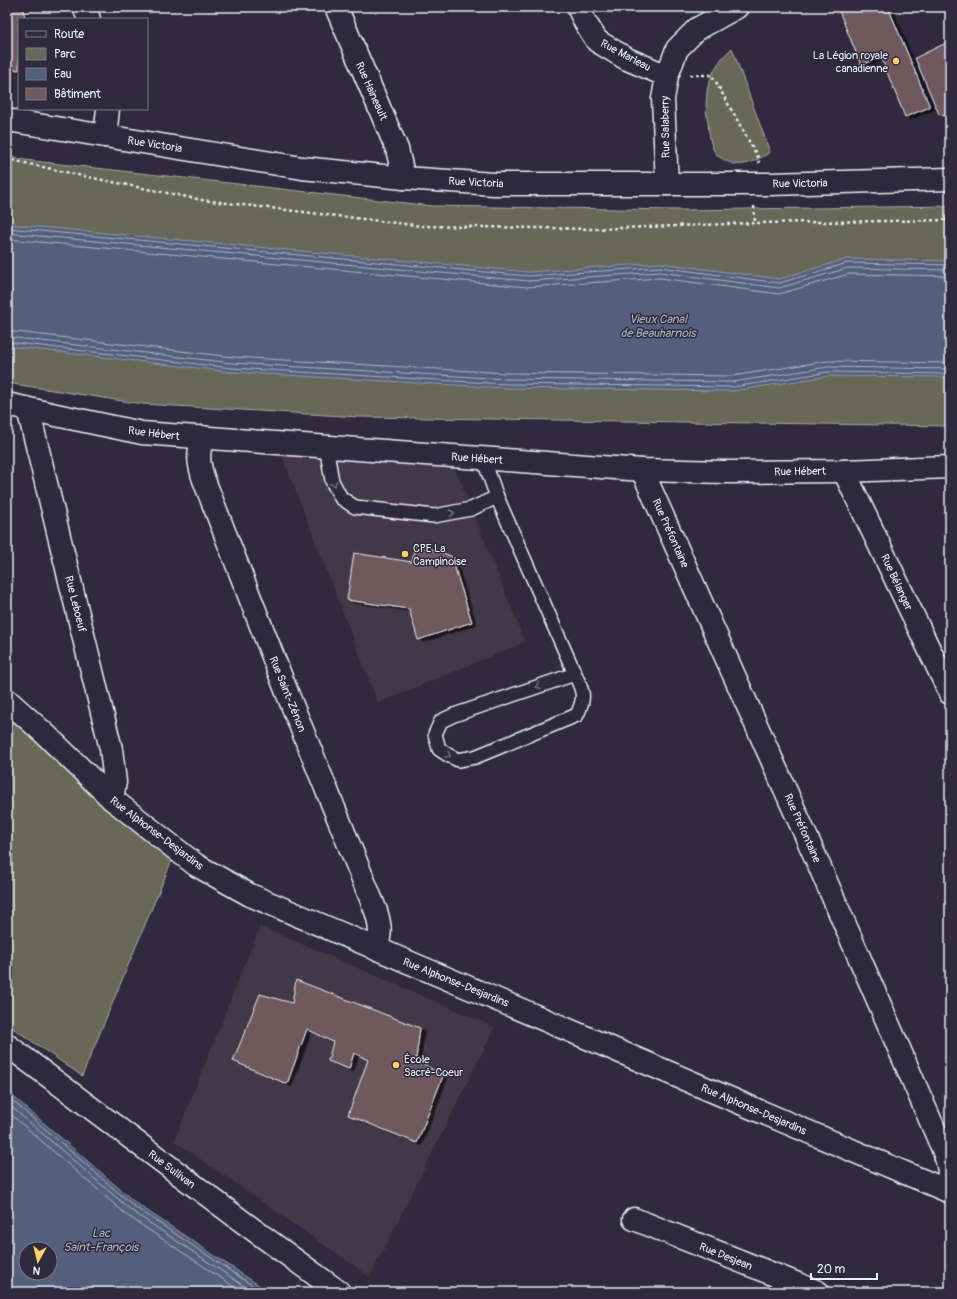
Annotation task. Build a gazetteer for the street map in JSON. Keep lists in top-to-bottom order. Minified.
{"streets":{"street":["Rue Marleau","Rue Haineault","Rue Salaberry","Rue Victoria","Rue Hébert","Rue Préfontaine","Rue Bélanger","Rue Leboeuf","Rue Saint-Zénon","Rue Alphonse-Desjardins","Rue Sullivan","Rue Desjean"]},"crossings":[["Rue Marleau","Rue Salaberry"],["Rue Haineault","Rue Victoria"],["Rue Salaberry","Rue Victoria"],["Rue Hébert","Rue Préfontaine"],["Rue Hébert","Rue Bélanger"],["Rue Hébert","Rue Leboeuf"],["Rue Hébert","Rue Saint-Zénon"],["Rue Préfontaine","Rue Alphonse-Desjardins"],["Rue Leboeuf","Rue Alphonse-Desjardins"],["Rue Saint-Zénon","Rue Alphonse-Desjardins"]],"water":["Vieux Canal de Beauharnois","Lac Saint-François"],"places":["La Légion royale canadienne","CPE La Campinoise","École Sacré-Coeur"],"legend":["Route","Parc","Eau","Bâtiment"],"scale_bar":"20 m","north":"bottom"}
